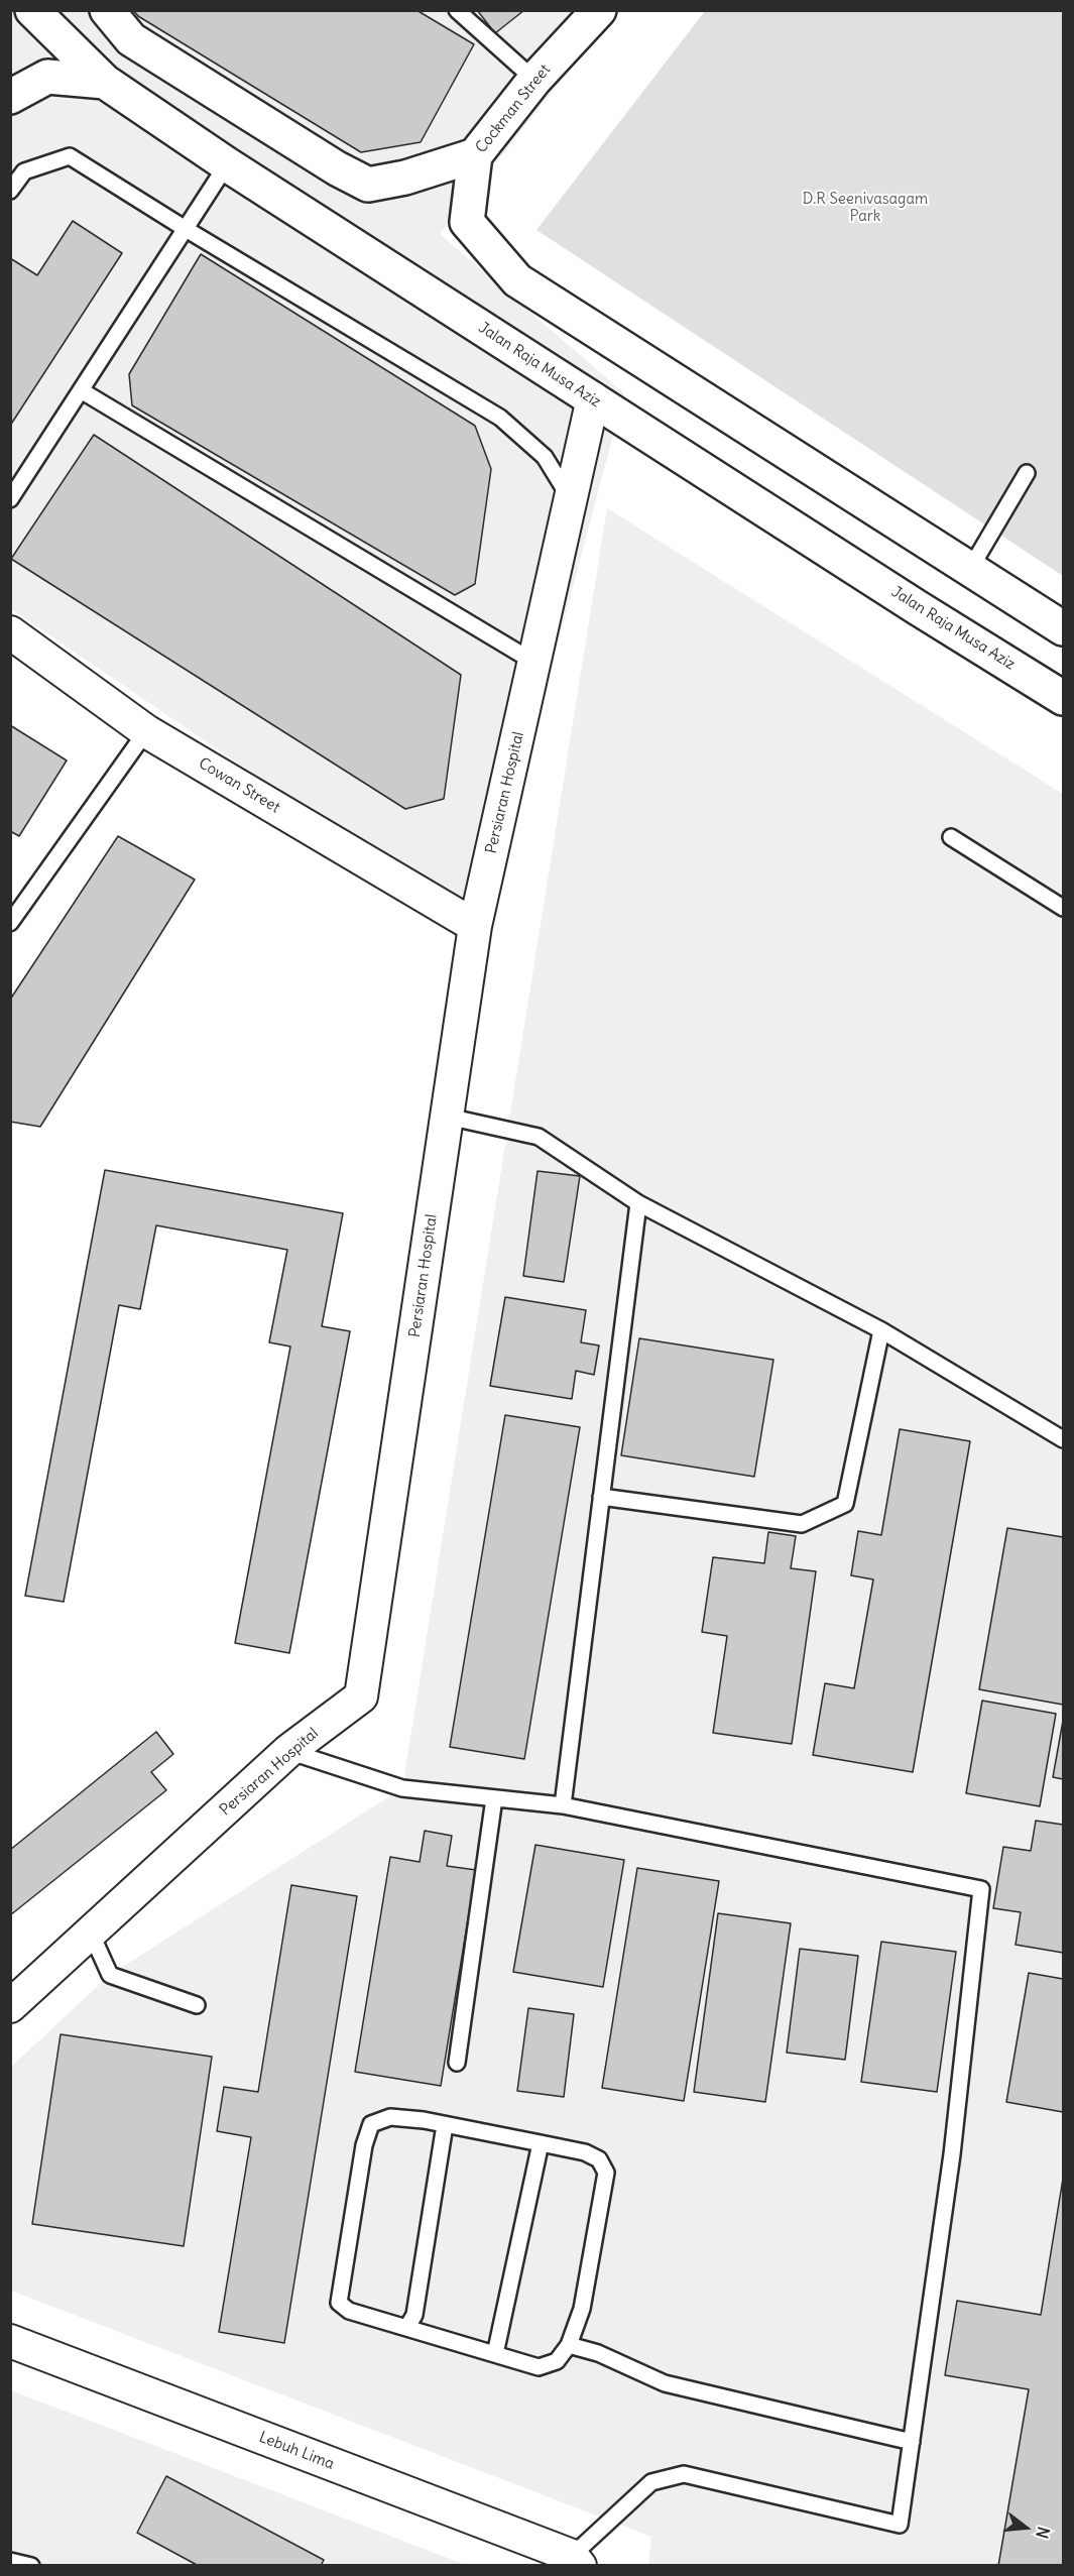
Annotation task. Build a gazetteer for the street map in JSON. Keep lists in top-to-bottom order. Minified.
{"streets":{"main road":["Cockman Street","Jalan Raja Musa Aziz"],"street":["Cowan Street","Persiaran Hospital","Lebuh Lima"]},"crossings":[["Jalan Raja Musa Aziz","Persiaran Hospital"],["Cowan Street","Persiaran Hospital"]],"parks":["D.R Seenivasagam Park"],"north":"right"}
